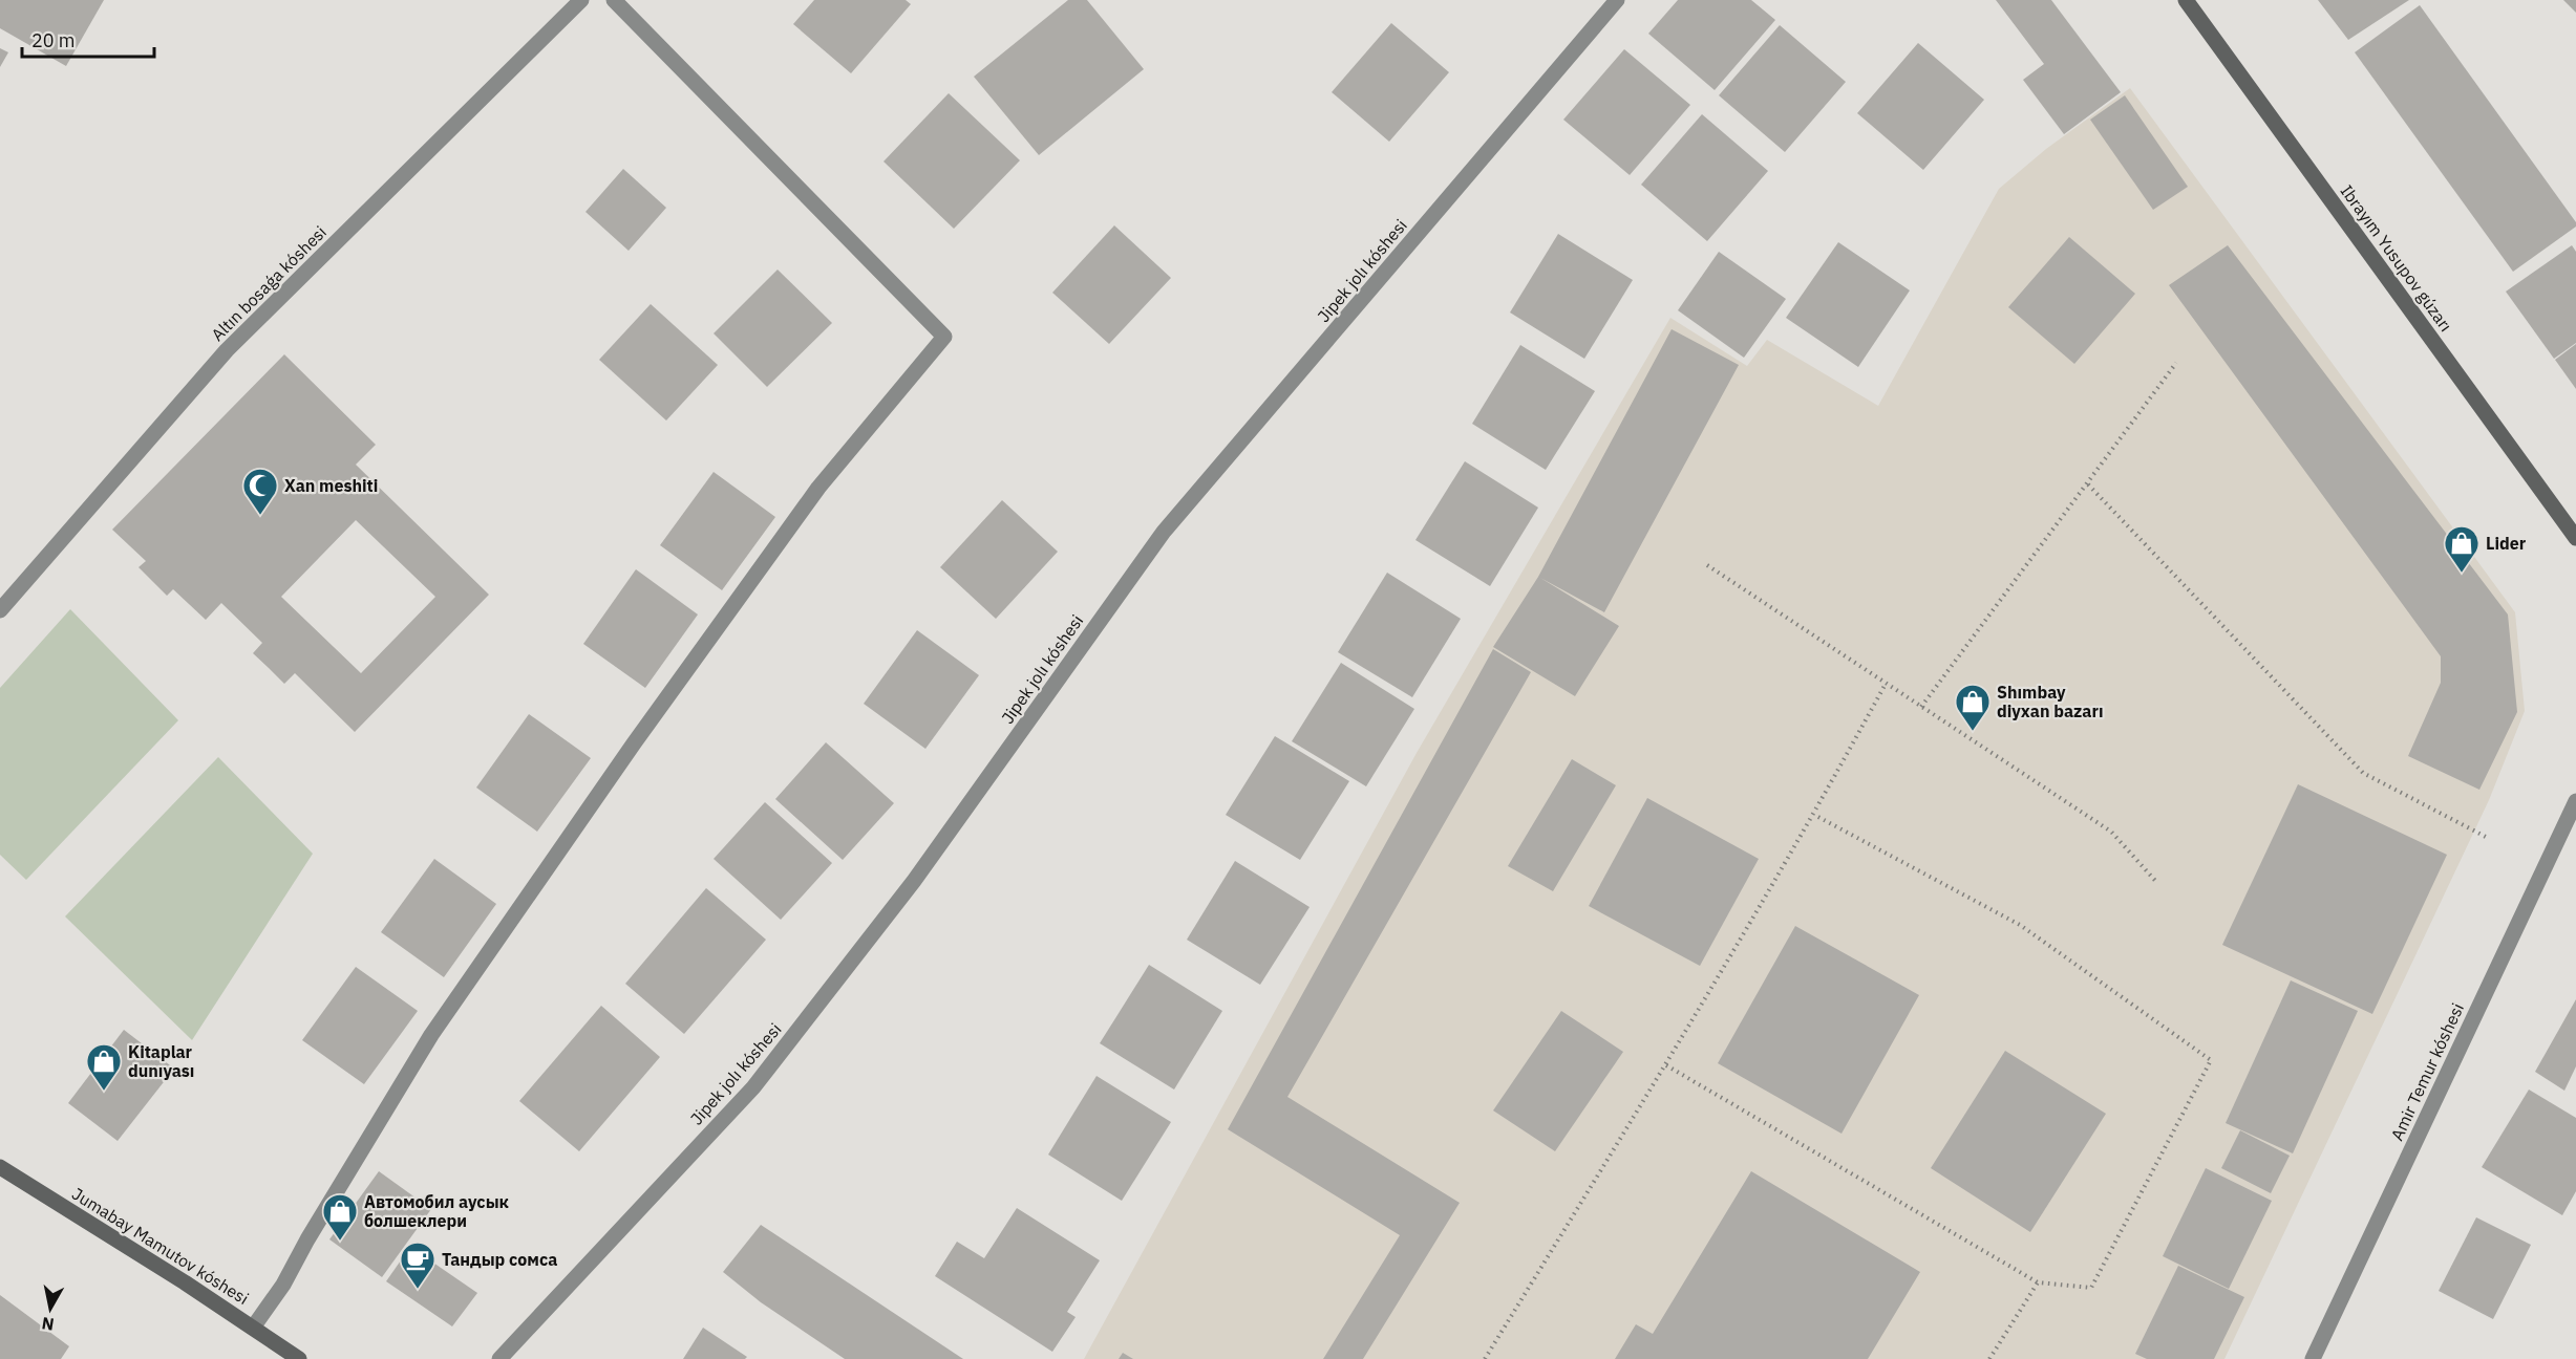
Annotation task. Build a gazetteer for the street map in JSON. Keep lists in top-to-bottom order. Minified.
{"streets":{"main road":["Ibrayım Yusupov gúzarı","Jumabay Mamutov kóshesi"],"street":["Jipek jolı kóshesi","Altın bosaǵa kóshesi","Amir Temur kóshesi"]},"places":{"mosque":["Xan meshiti"],"shop":["Lider","Shımbay diyxan bazarı","Kitaplar dunıyası","Автомобил аусык болшеклери"],"cafe":["Тандыр сомса"]},"scale_bar":"20 m","north":"bottom"}
